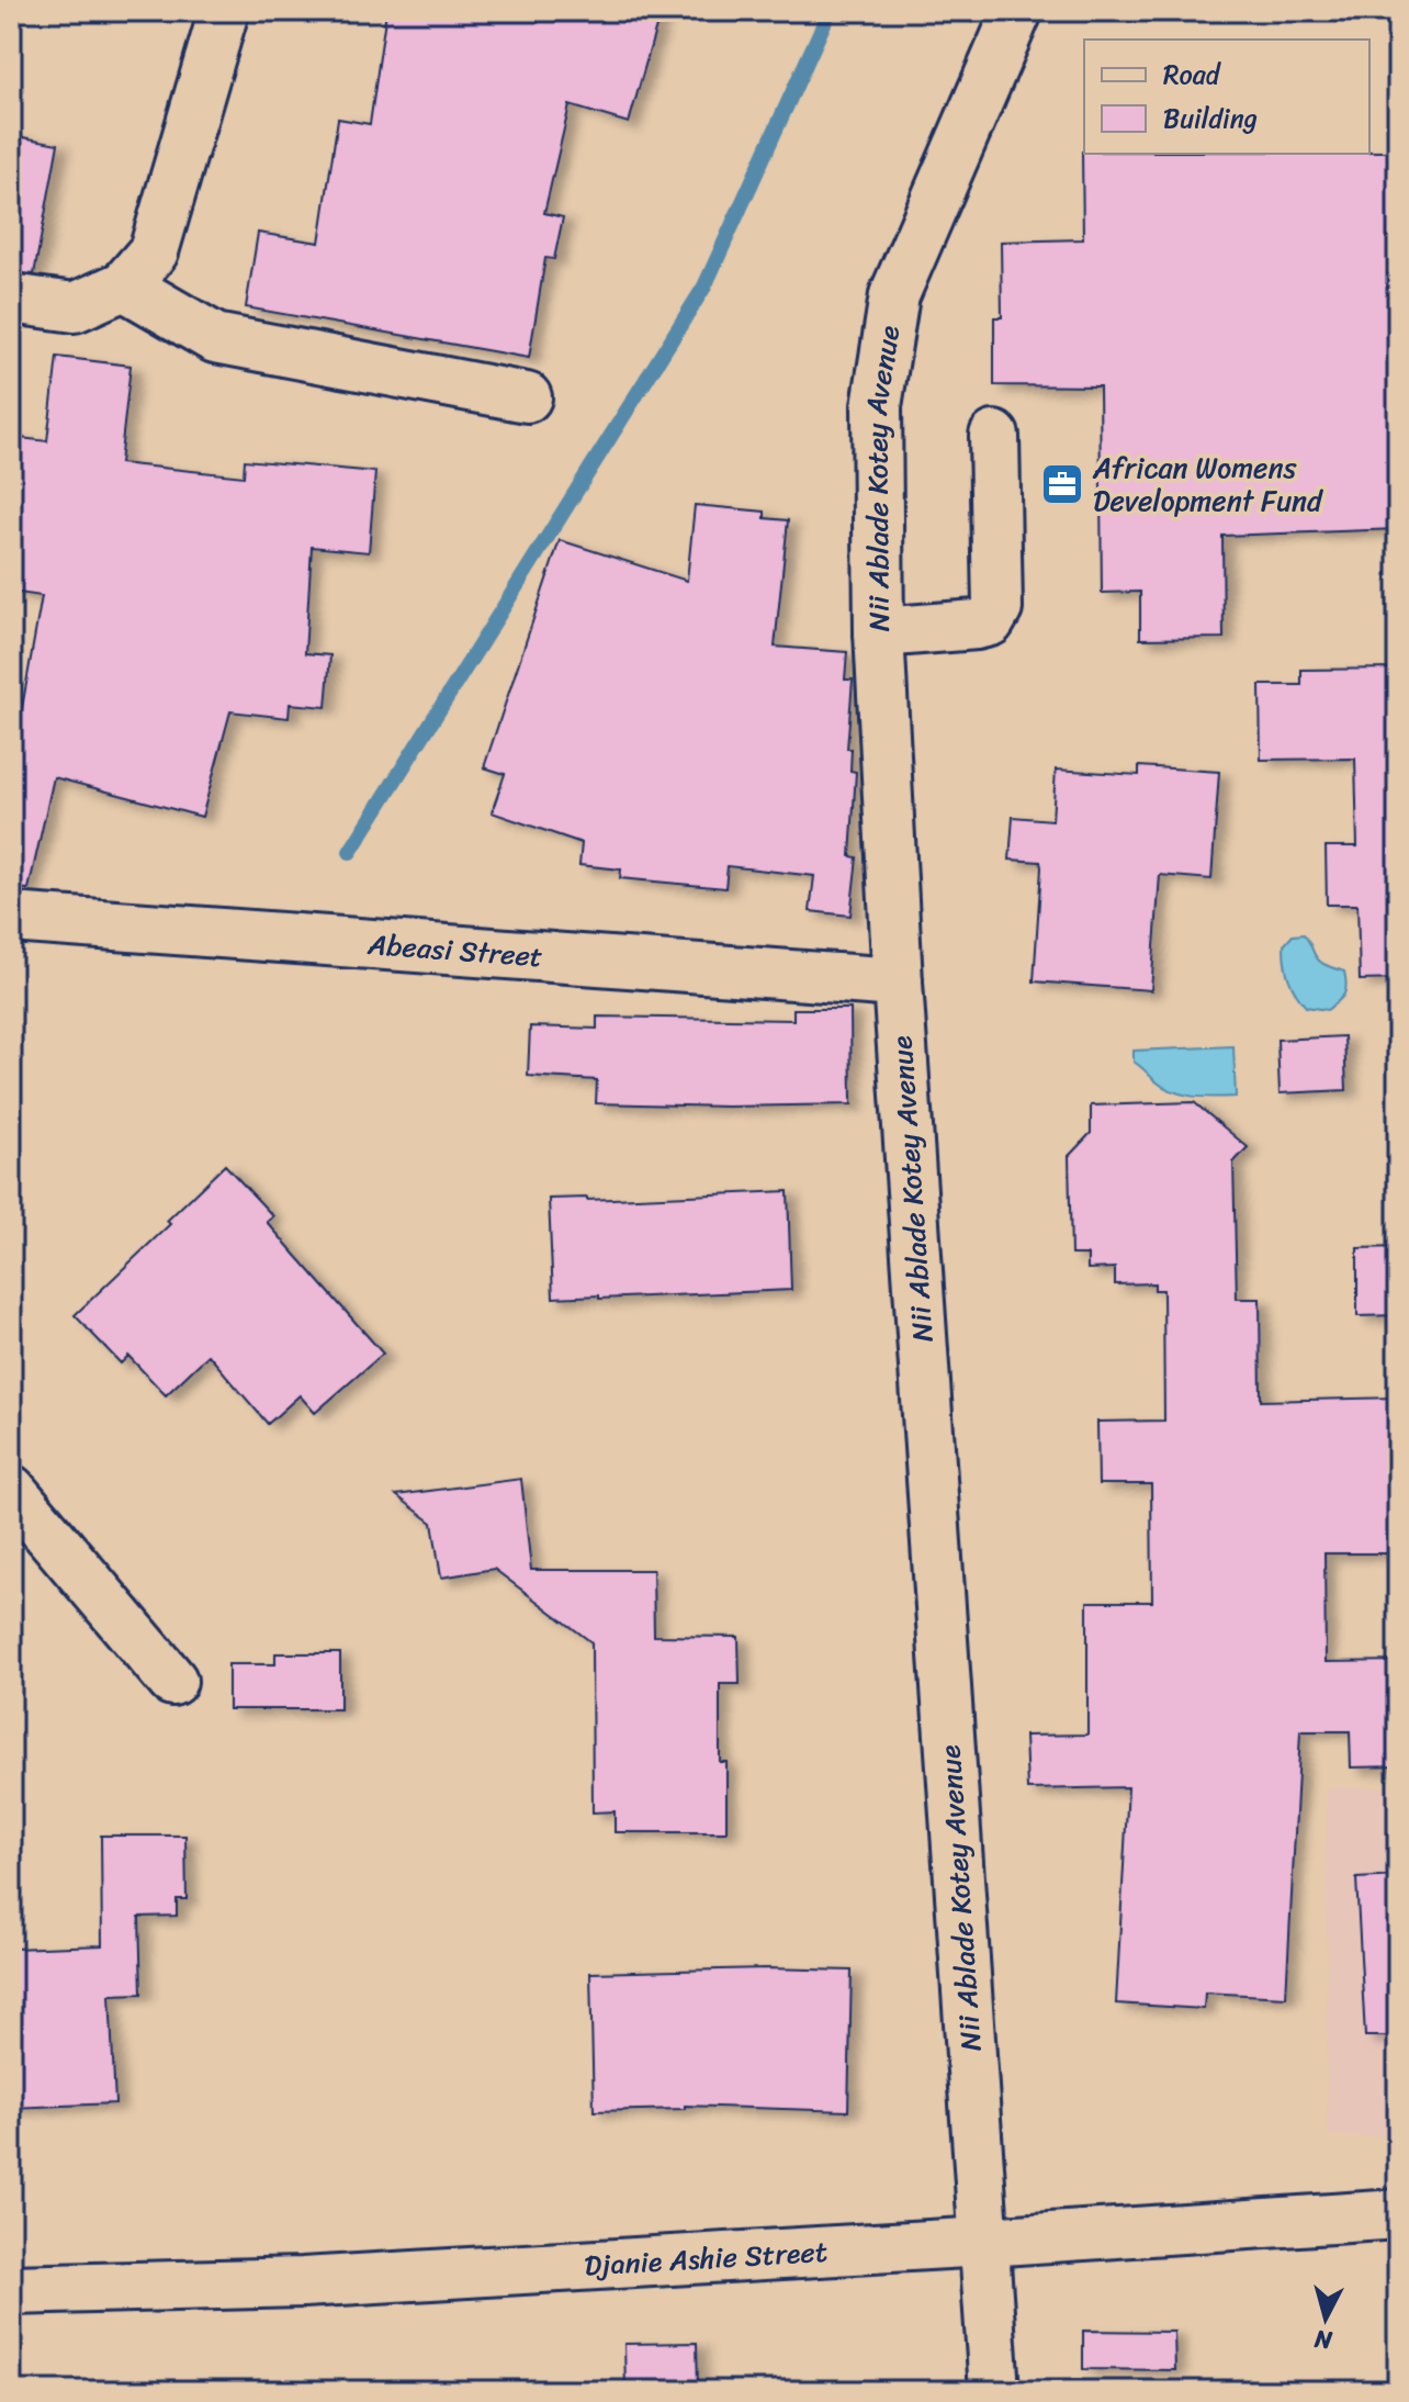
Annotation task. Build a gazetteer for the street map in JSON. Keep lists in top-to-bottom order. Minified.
{"streets":{"street":["Nii Ablade Kotey Avenue","Abeasi Street","Djanie Ashie Street"]},"crossings":[["Nii Ablade Kotey Avenue","Abeasi Street"],["Nii Ablade Kotey Avenue","Djanie Ashie Street"]],"places":{"office":["African Womens Development Fund"]},"legend":["Road","Building"],"north":"bottom"}
